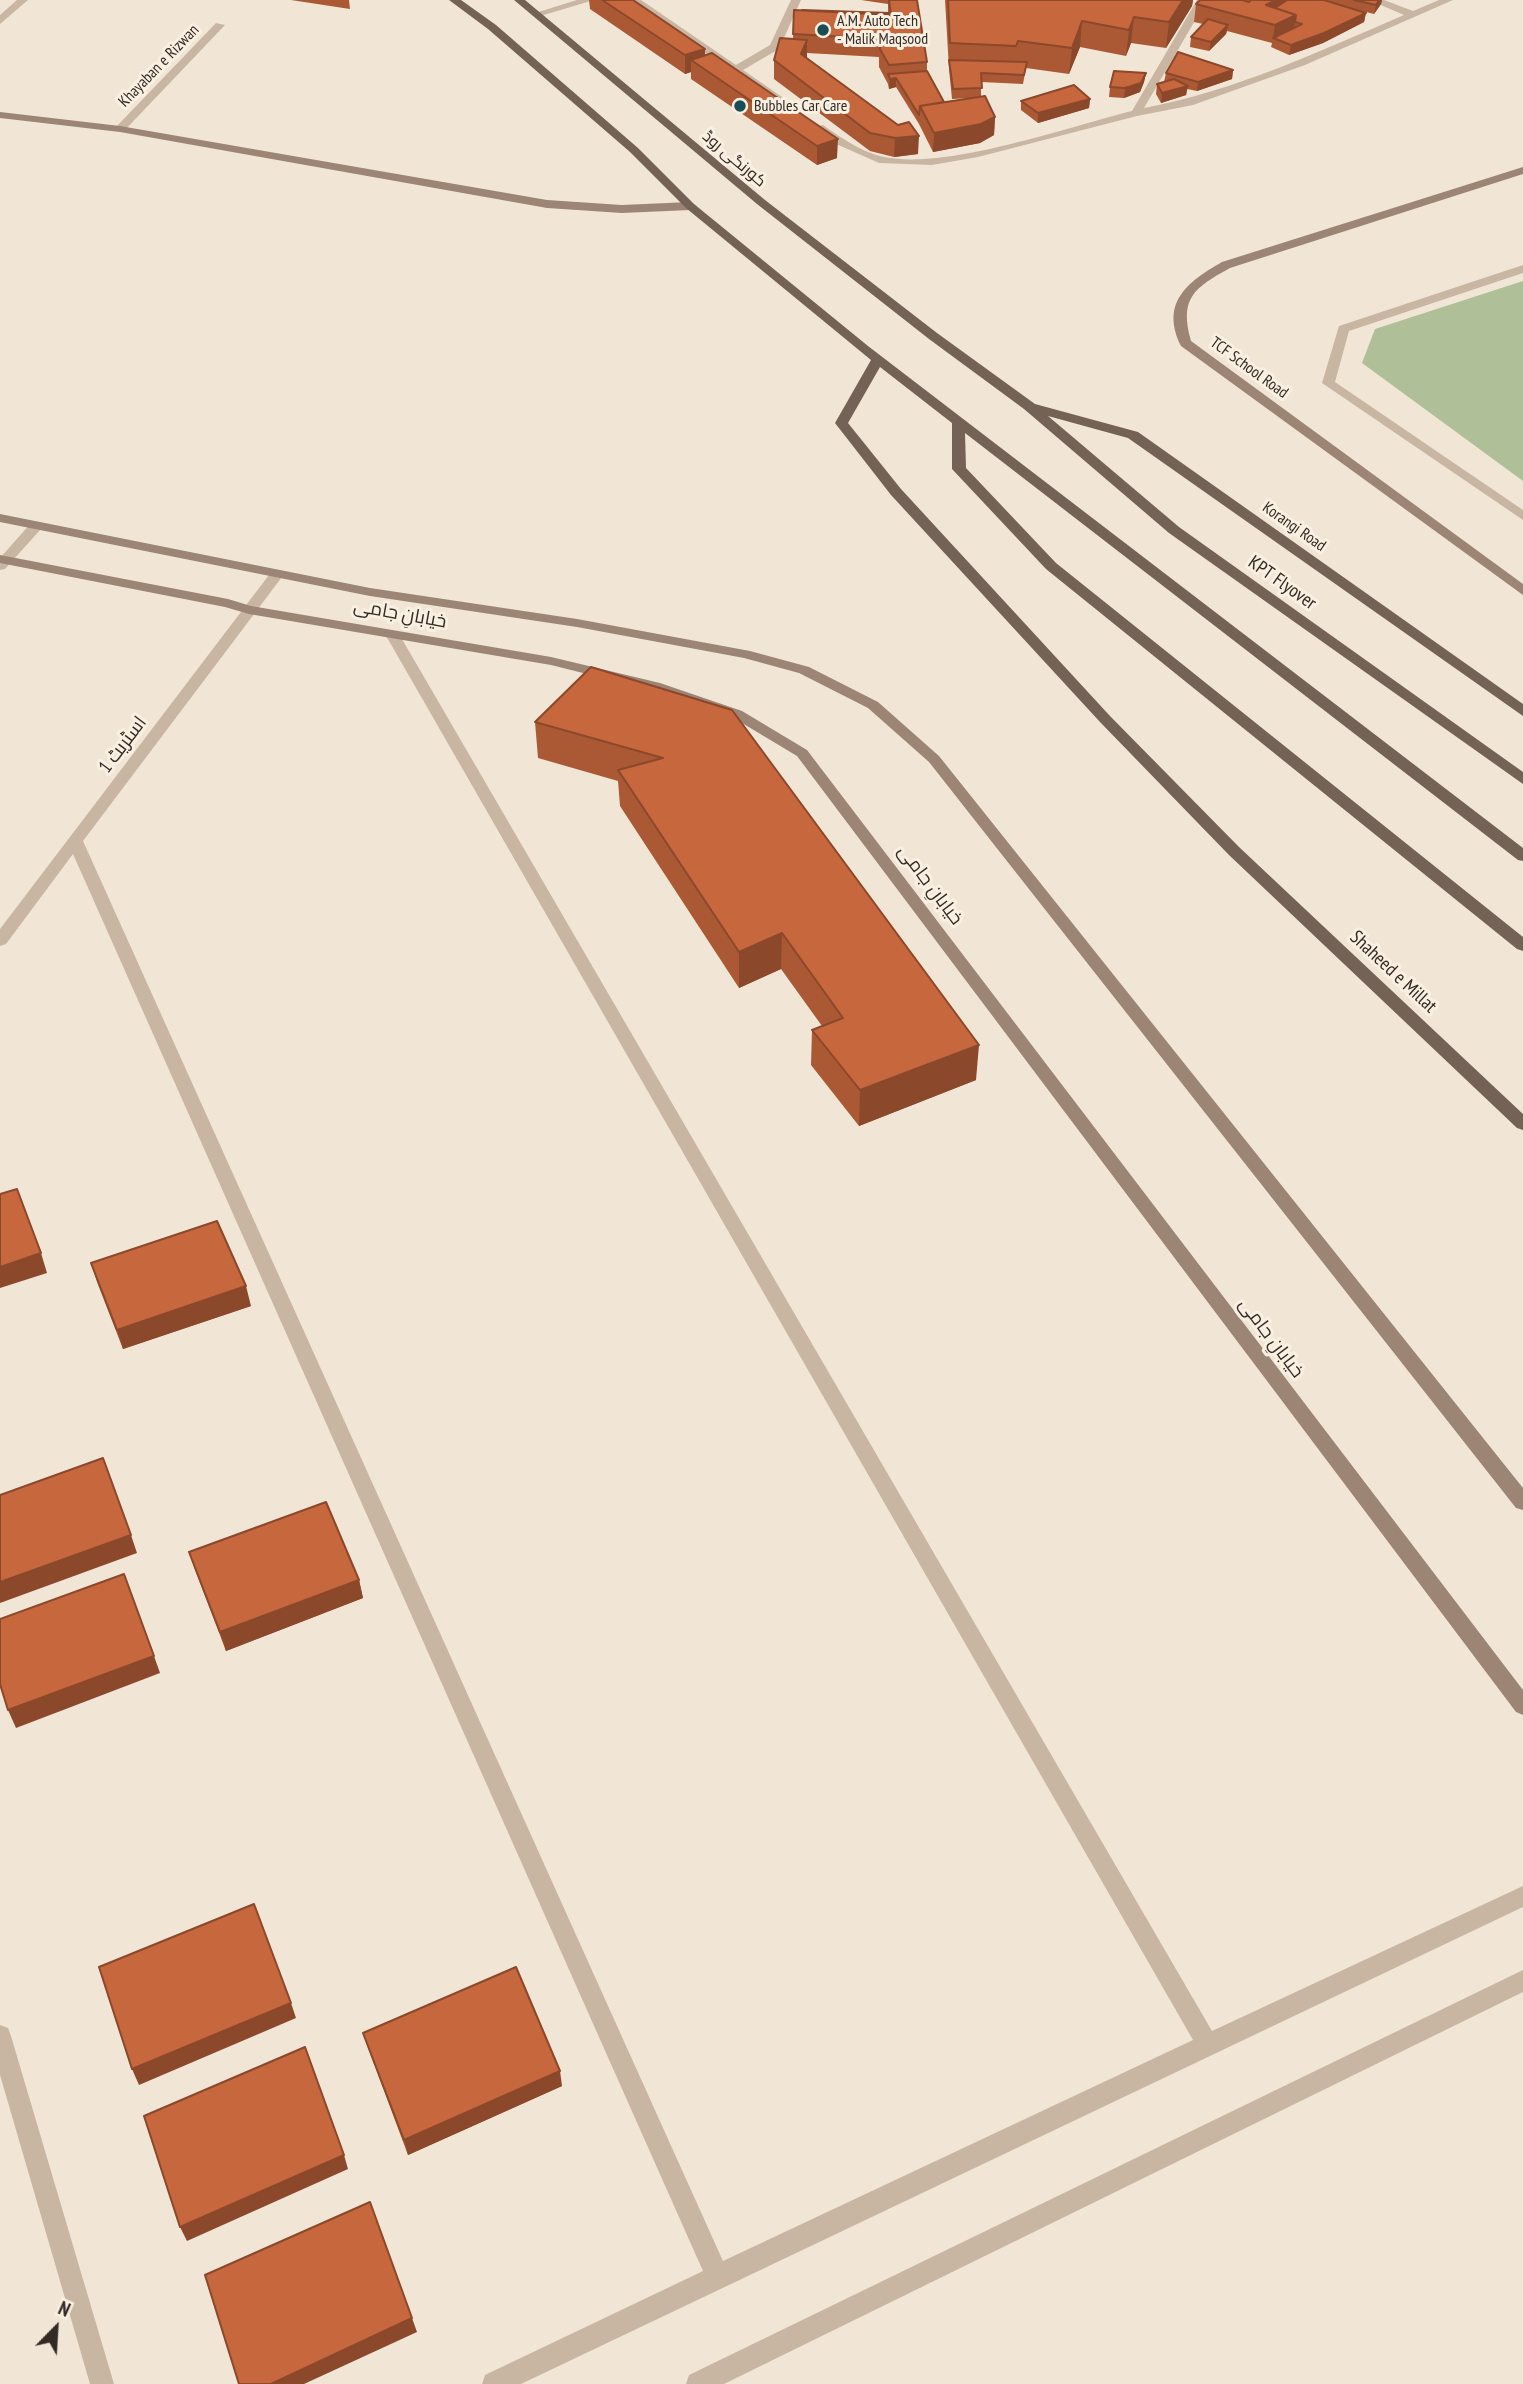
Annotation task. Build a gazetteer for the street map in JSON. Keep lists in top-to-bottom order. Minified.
{"streets":{"main road":["کورنگی روڈ","TCF School Road","Korangi Road","KPT Flyover","خیابانِ جامی","Shaheed e Millat"],"street":["Khayaban e Rizwan","اسٹریٹ 1"]},"crossings":[["کورنگی روڈ","Korangi Road"],["کورنگی روڈ","KPT Flyover"],["Korangi Road","KPT Flyover"],["خیابانِ جامی","اسٹریٹ 1"]],"places":["A.M. Auto Tech - Malik Maqsood","Bubbles Car Care"],"north":"top right"}
